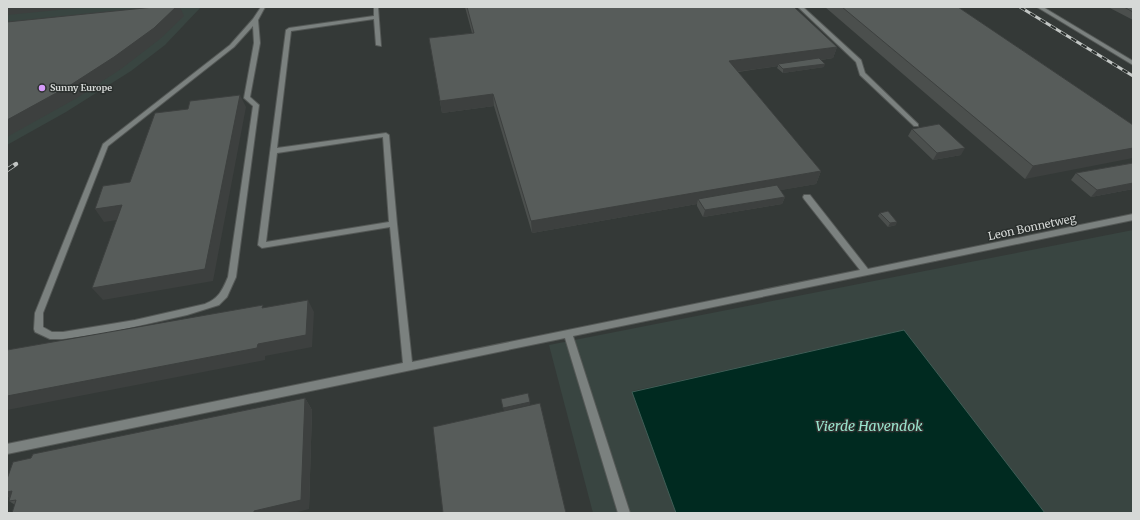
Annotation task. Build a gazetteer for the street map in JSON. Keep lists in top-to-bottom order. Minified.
{"streets":{"street":["Leon Bonnetweg"]},"water":["Vierde Havendok"],"places":["Sunny Europe"]}
